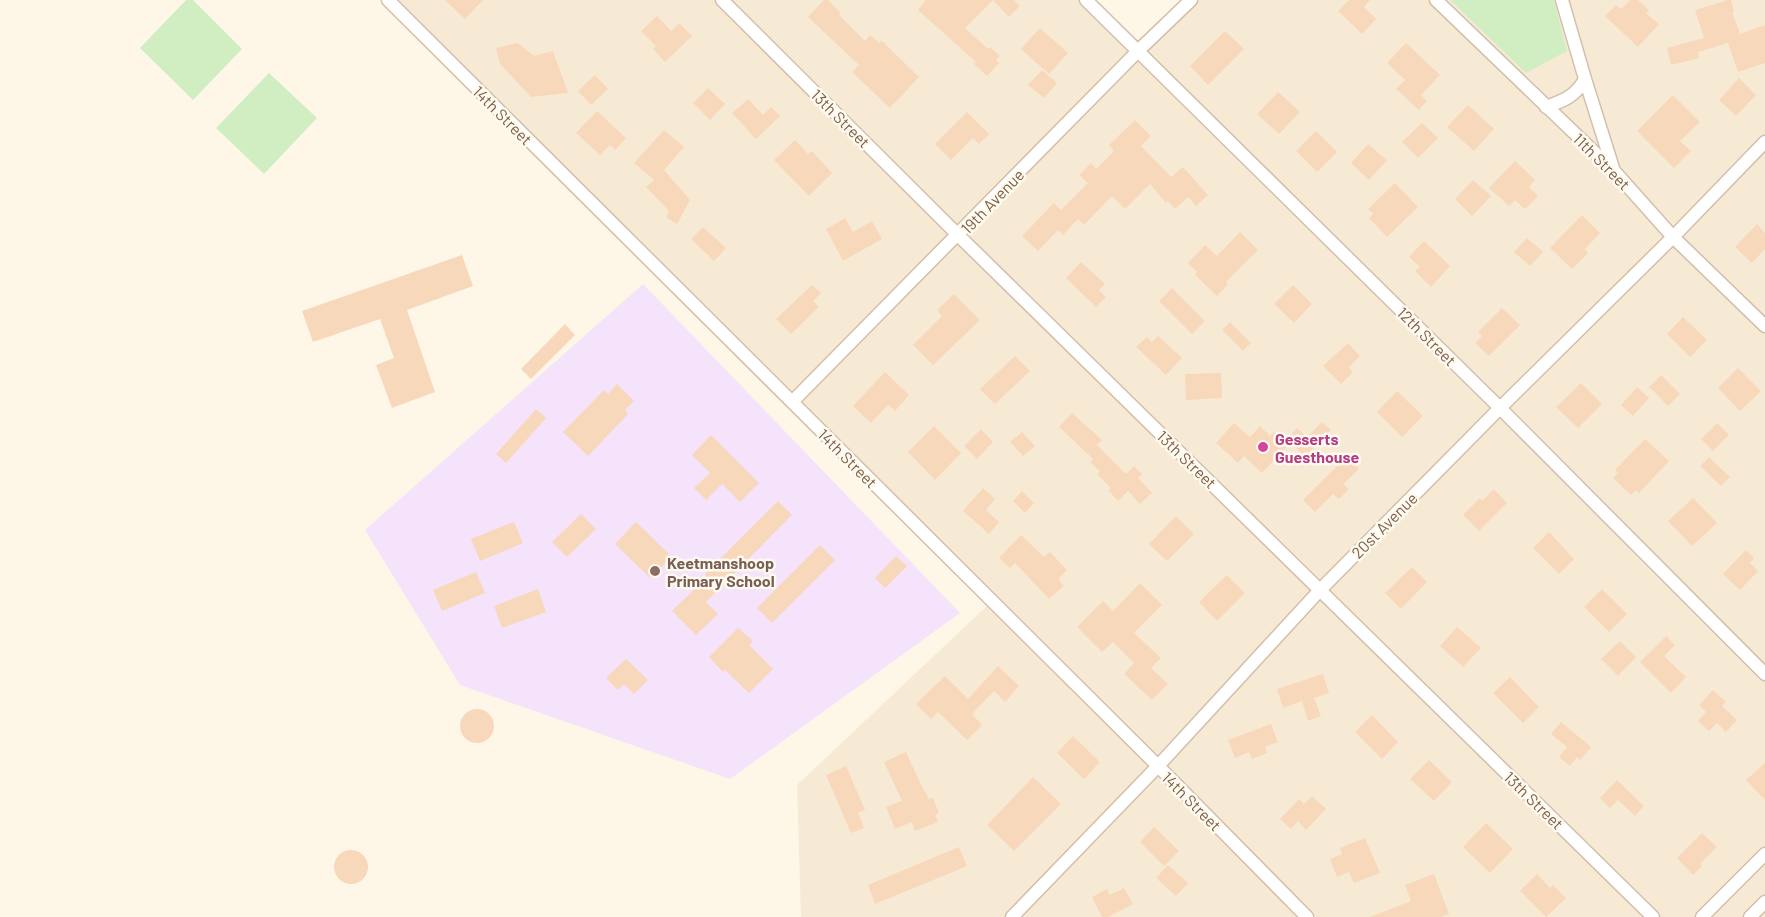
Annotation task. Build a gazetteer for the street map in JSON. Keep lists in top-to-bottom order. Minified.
{"streets":{"street":["14th Street","13th Street","11th Street","19th Avenue","12th Street","20st Avenue"]},"crossings":[["14th Street","19th Avenue"],["14th Street","20st Avenue"],["13th Street","19th Avenue"],["13th Street","20st Avenue"],["11th Street","20st Avenue"],["19th Avenue","12th Street"],["12th Street","20st Avenue"]],"places":["Gesserts Guesthouse","Keetmanshoop Primary School"]}
